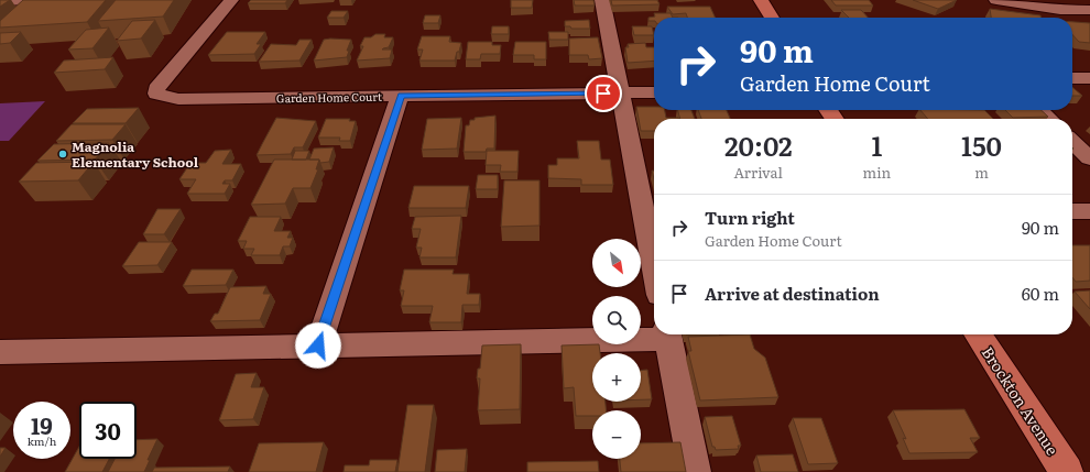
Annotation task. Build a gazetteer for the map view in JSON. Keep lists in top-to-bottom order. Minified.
{"streets":{"main road":["Brockton Avenue"],"street":["Garden Home Court"]},"places":["Magnolia Elementary School"],"north":"bottom right","page":{"turn":["90 m","Garden Home Court"],"eta":["20:02","Arrival","1","min","150","m"],"list":[{"name":"Turn right","note":"Garden Home Court","value":"90 m"},{"name":"Arrive at destination","value":"60 m"}],"map_buttons":["+","−"],"speed":"19 km/h","limit":"30"}}
